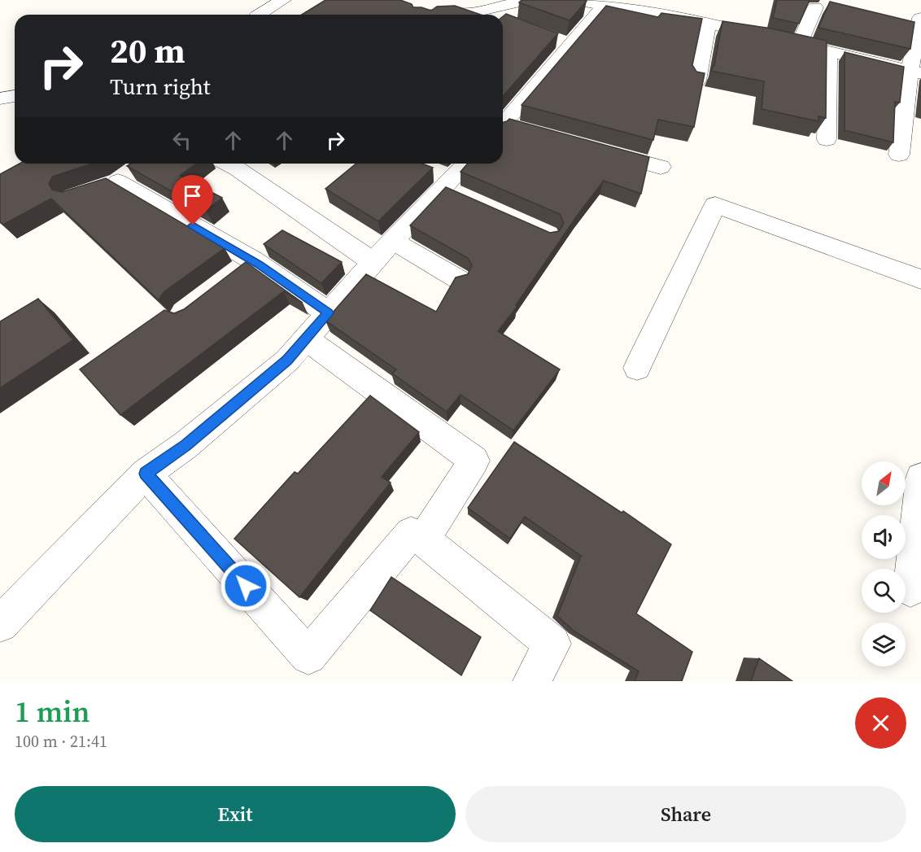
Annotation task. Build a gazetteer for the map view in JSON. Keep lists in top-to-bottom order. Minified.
{"north":"top right","page":{"turn":["20 m","Turn right"],"heading":["1 min","100 m · 21:41"],"buttons":["Exit","Share"]}}
